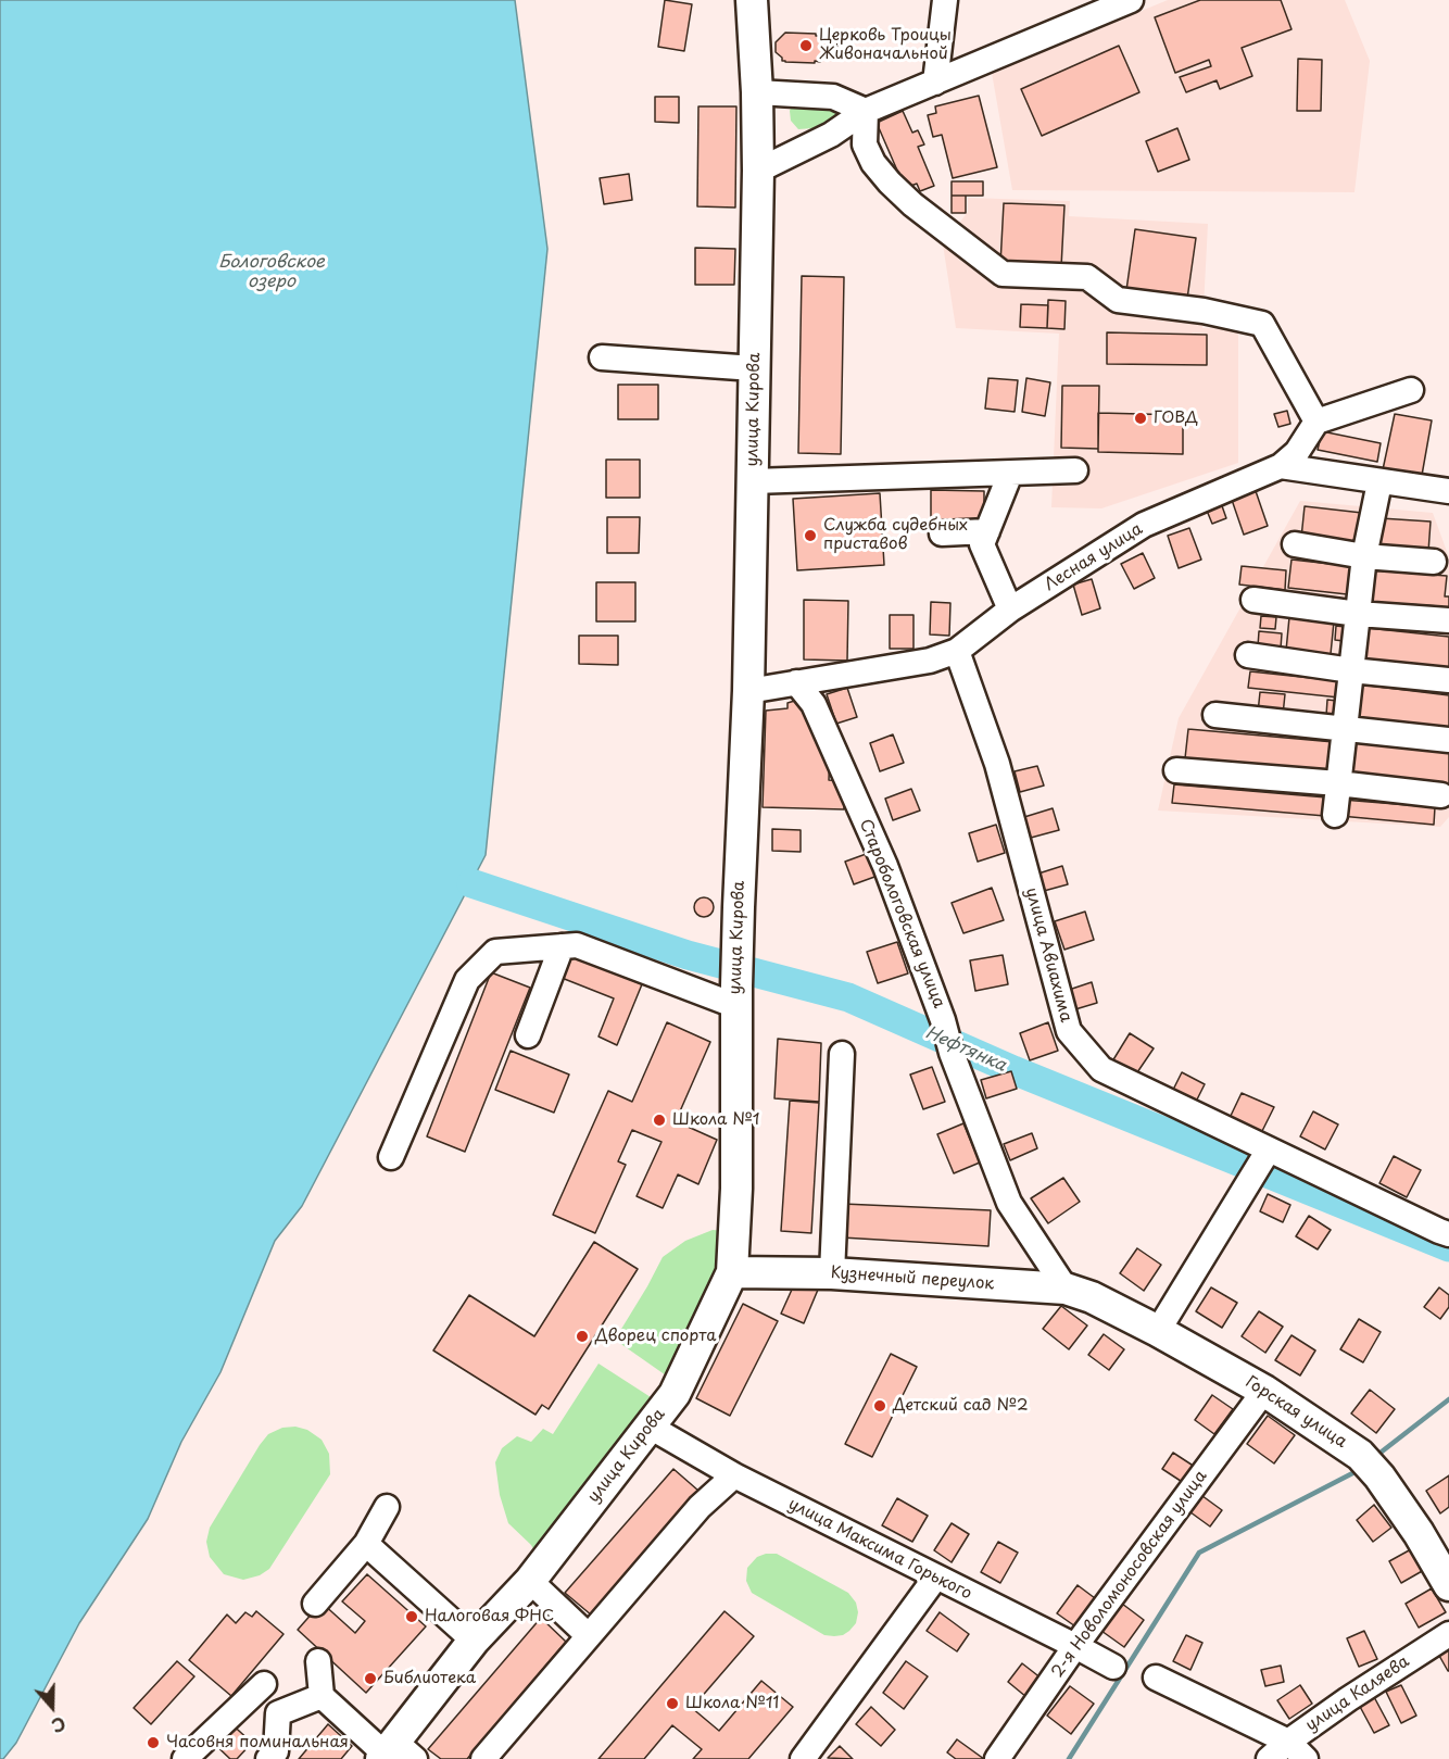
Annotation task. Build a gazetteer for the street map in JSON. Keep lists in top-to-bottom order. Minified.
{"streets":{"main road":["улица Кирова","Кузнечный переулок","Горская улица"],"street":["Лесная улица","Старобологовская улица","улица Авиахима","улица Максима Горького","2-я Новоломоносовская улица","улица Каляева"]},"crossings":[["улица Кирова","Лесная улица"],["улица Кирова","Кузнечный переулок"],["улица Кирова","улица Максима Горького"],["Лесная улица","Старобологовская улица"],["Лесная улица","улица Авиахима"],["Старобологовская улица","Кузнечный переулок"],["Старобологовская улица","Горская улица"],["Кузнечный переулок","Горская улица"],["Горская улица","2-я Новоломоносовская улица"],["улица Максима Горького","2-я Новоломоносовская улица"]],"water":["Бологовское озеро","Нефтянка"],"places":["Церковь Троицы Живоначальной","ГОВД","Служба судебных приставов","Школа №1","Дворец спорта","Детский сад №2","Налоговая ФНС","Библиотека","Школа №11","Часовня поминальная"],"north":"bottom"}
